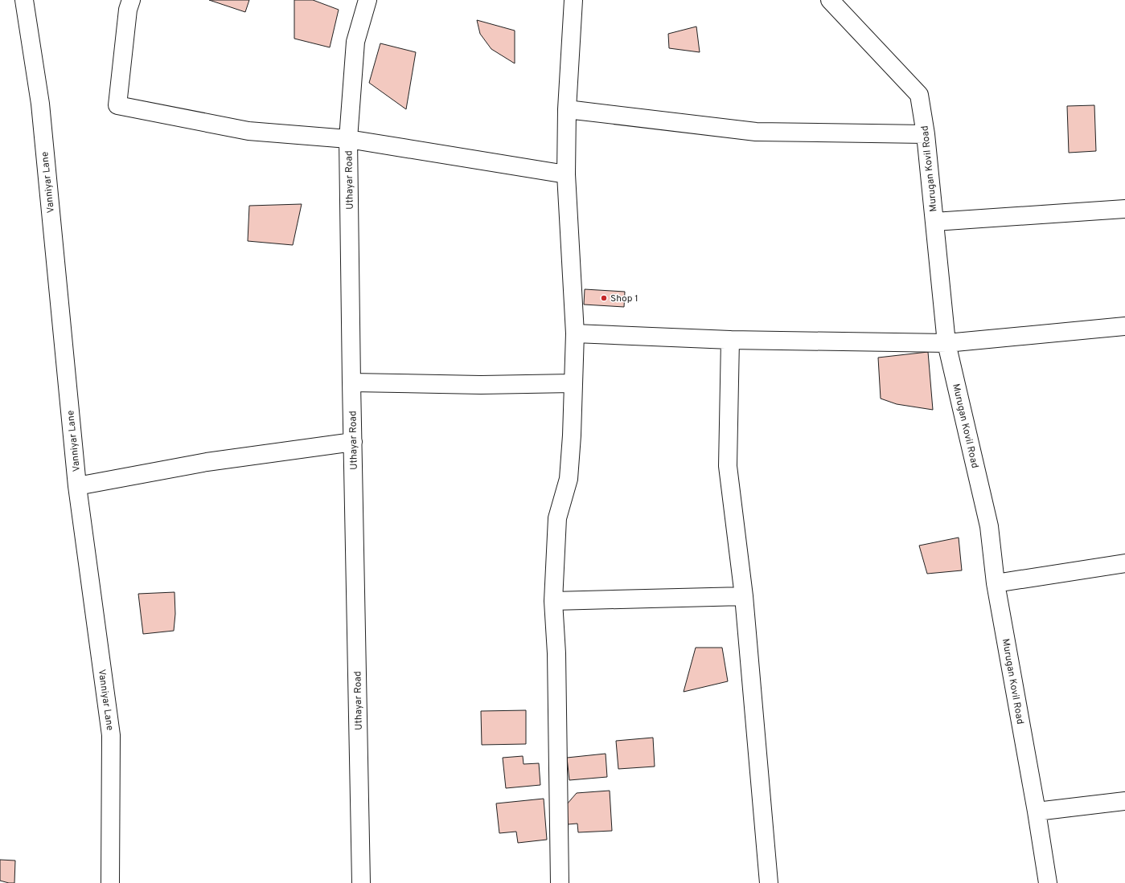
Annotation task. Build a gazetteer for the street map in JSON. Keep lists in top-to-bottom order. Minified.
{"streets":{"street":["Murugan Kovil Road","Uthayar Road","Vanniyar Lane"]},"places":["Shop 1"]}
